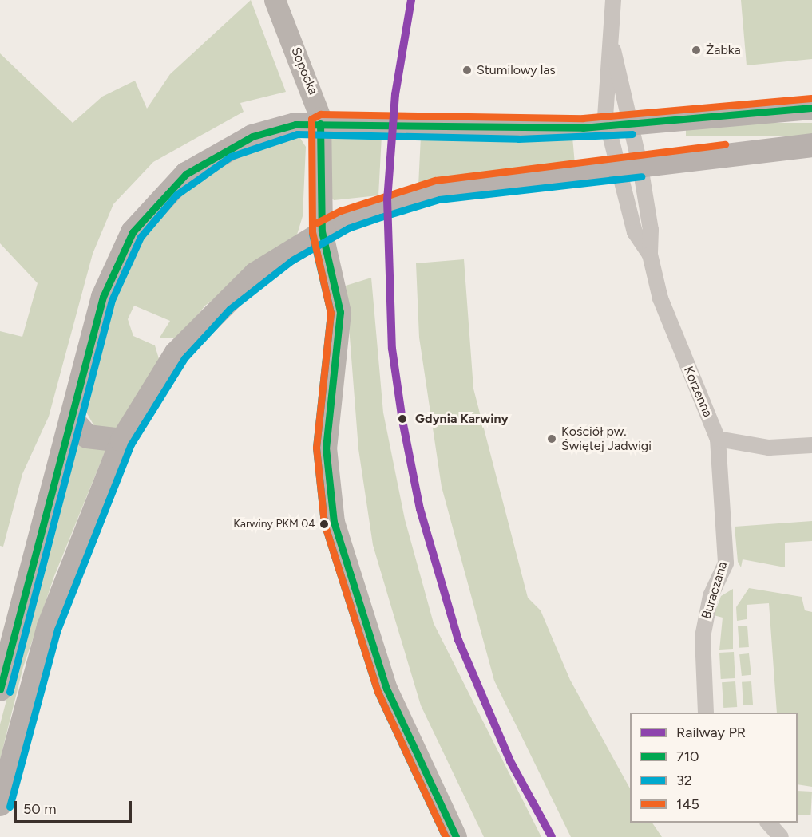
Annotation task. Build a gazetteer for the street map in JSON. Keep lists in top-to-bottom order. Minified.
{"streets":{"street":["Sopocka","Korzenna","Buraczana"]},"crossings":[["Korzenna","Buraczana"]],"places":["Żabka","Stumilowy las","Gdynia Karwiny","Kościół pw. Świętej Jadwigi","Karwiny PKM 04"],"lines":["rail line PR","transit line 145","transit line 710","transit line 32"],"legend":["Railway PR","710","32","145"],"scale_bar":"50 m"}
